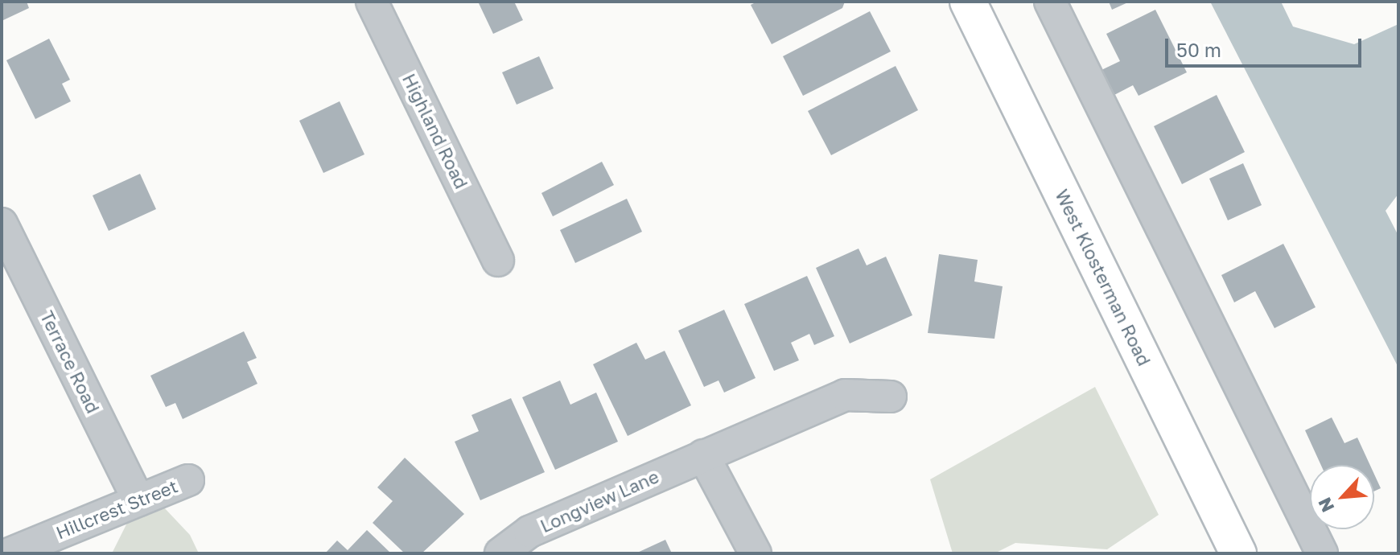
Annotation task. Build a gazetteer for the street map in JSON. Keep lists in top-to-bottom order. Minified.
{"streets":{"street":["Highland Road","West Klosterman Road","Terrace Road","Longview Lane","Hillcrest Street"]},"crossings":[["Terrace Road","Hillcrest Street"]],"scale_bar":"50 m","north":"bottom left"}
